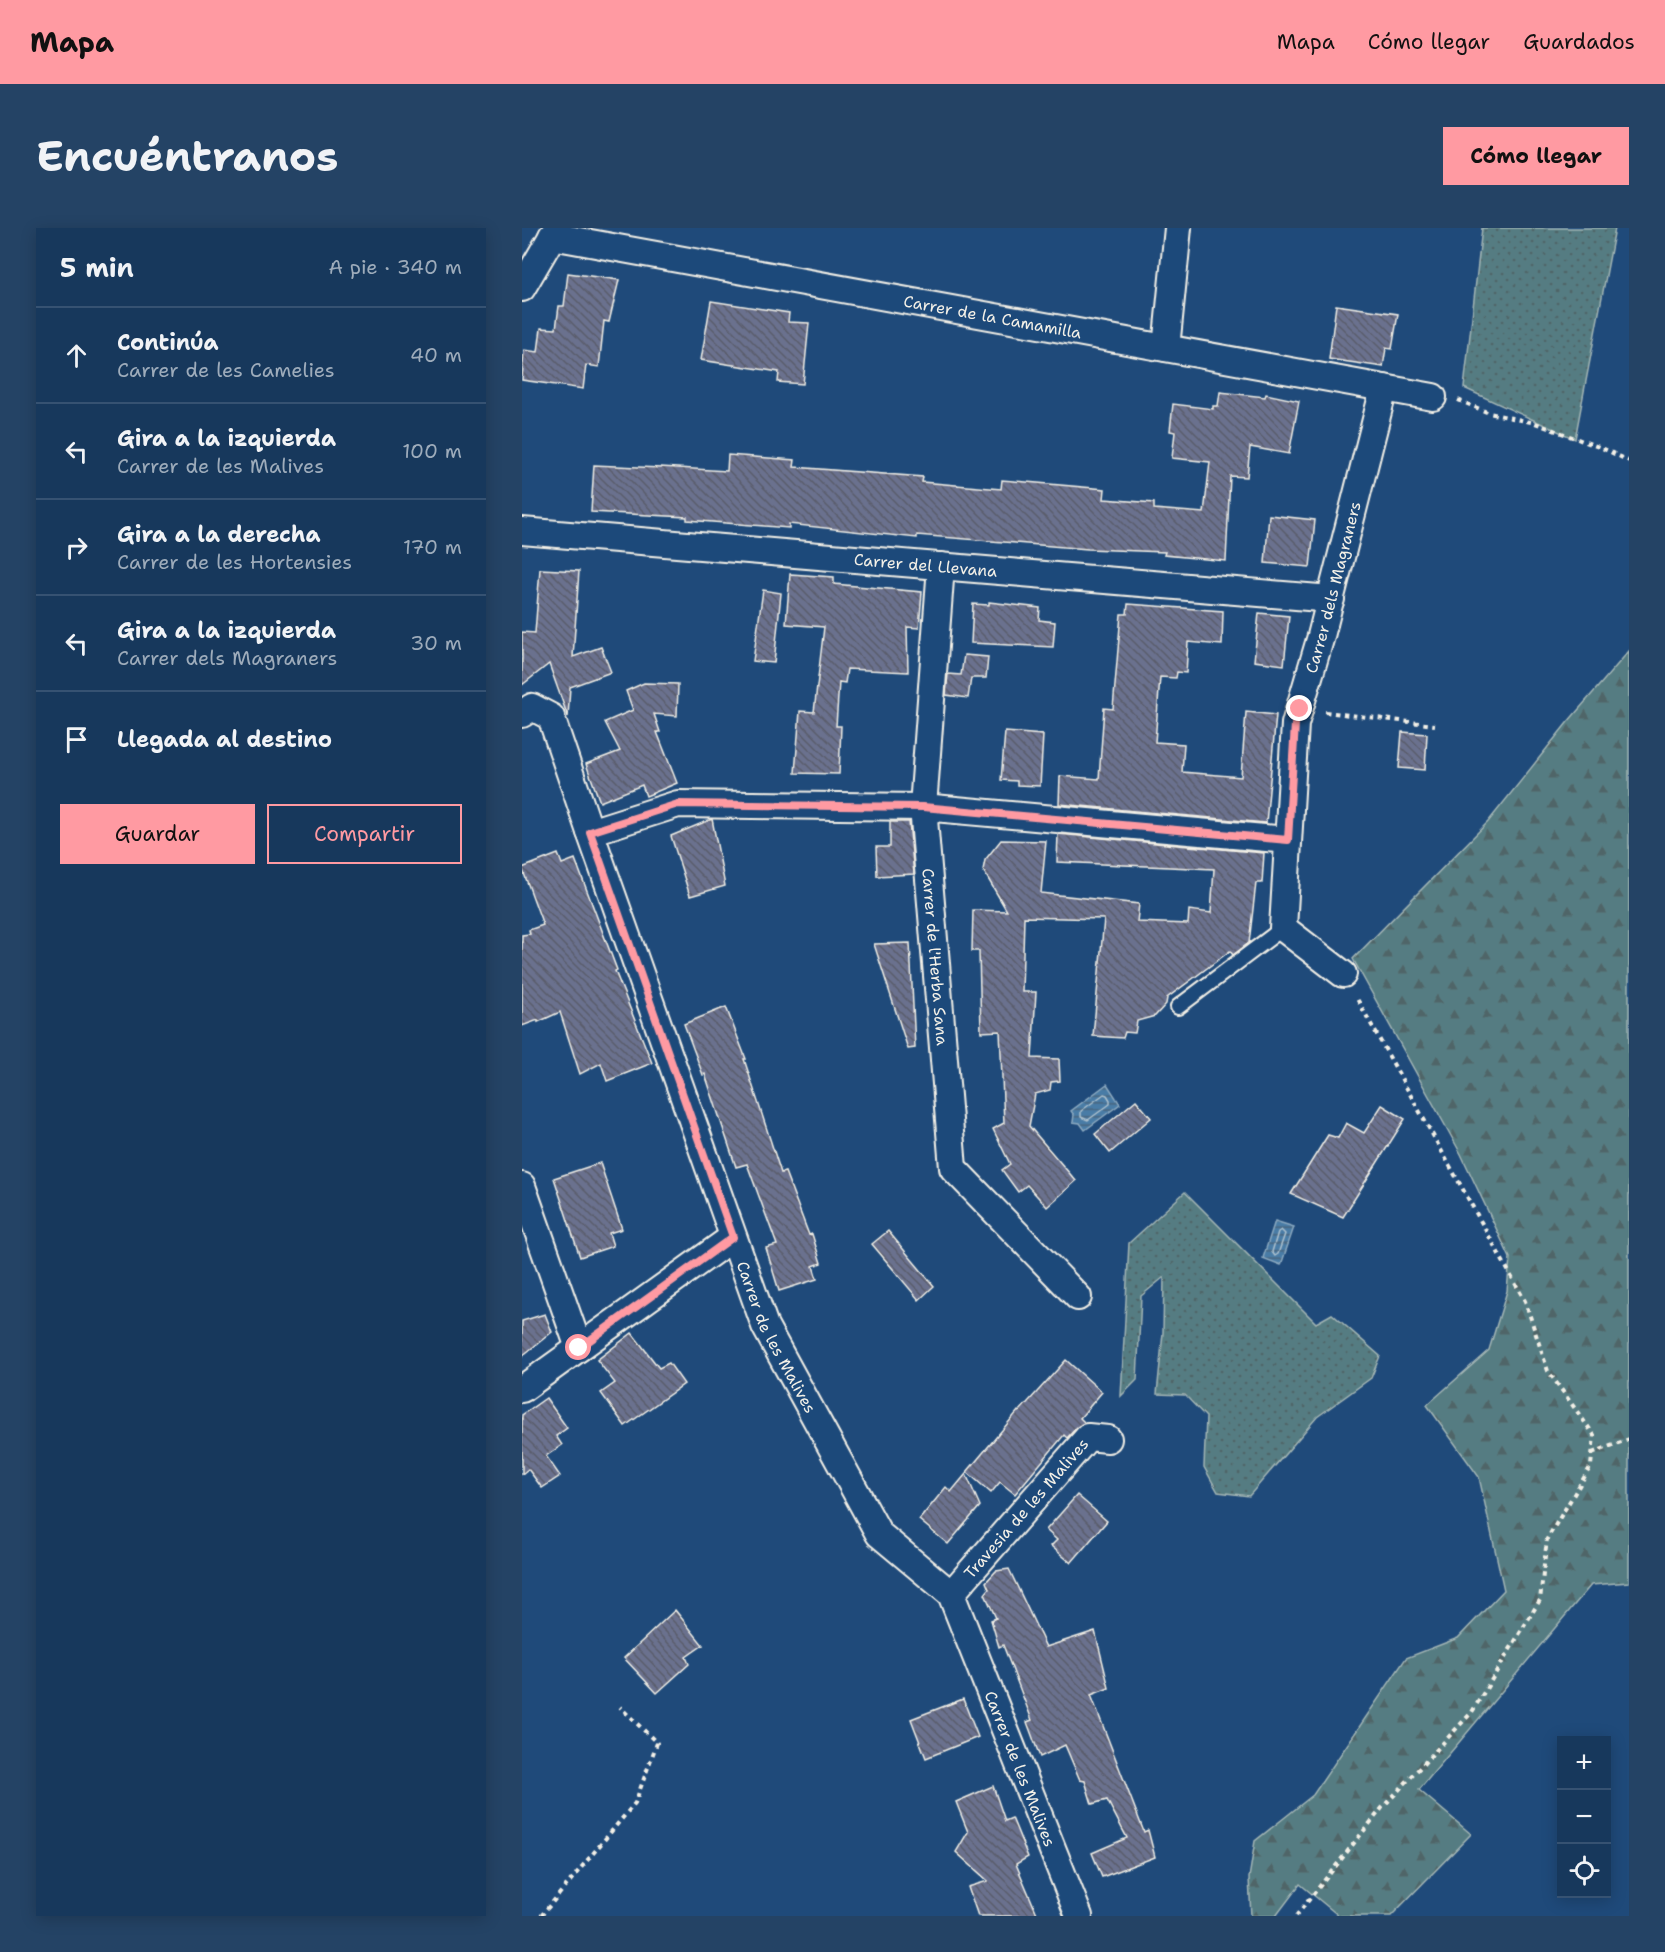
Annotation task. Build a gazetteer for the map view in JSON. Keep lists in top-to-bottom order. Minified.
{"streets":{"street":["Carrer de la Camamilla","Carrer del Llevana","Carrer dels Magraners","Carrer de l'Herba Sana","Carrer de les Malives","Travesia de les Malives"]},"crossings":[["Carrer de la Camamilla","Carrer dels Magraners"],["Carrer del Llevana","Carrer dels Magraners"],["Carrer del Llevana","Carrer de l'Herba Sana"],["Carrer de les Malives","Travesia de les Malives"]],"page":{"header":"Mapa","nav":["Mapa","Cómo llegar","Guardados"],"buttons":["Cómo llegar",["Guardar","Compartir"]],"title":"Encuéntranos","heading":["5 min","A pie · 340 m"],"list":[["Continúa","Carrer de les Camelies","40 m"],["Gira a la izquierda","Carrer de les Malives","100 m"],["Gira a la derecha","Carrer de les Hortensies","170 m"],["Gira a la izquierda","Carrer dels Magraners","30 m"],"Llegada al destino"],"map_buttons":["+","−"]}}
